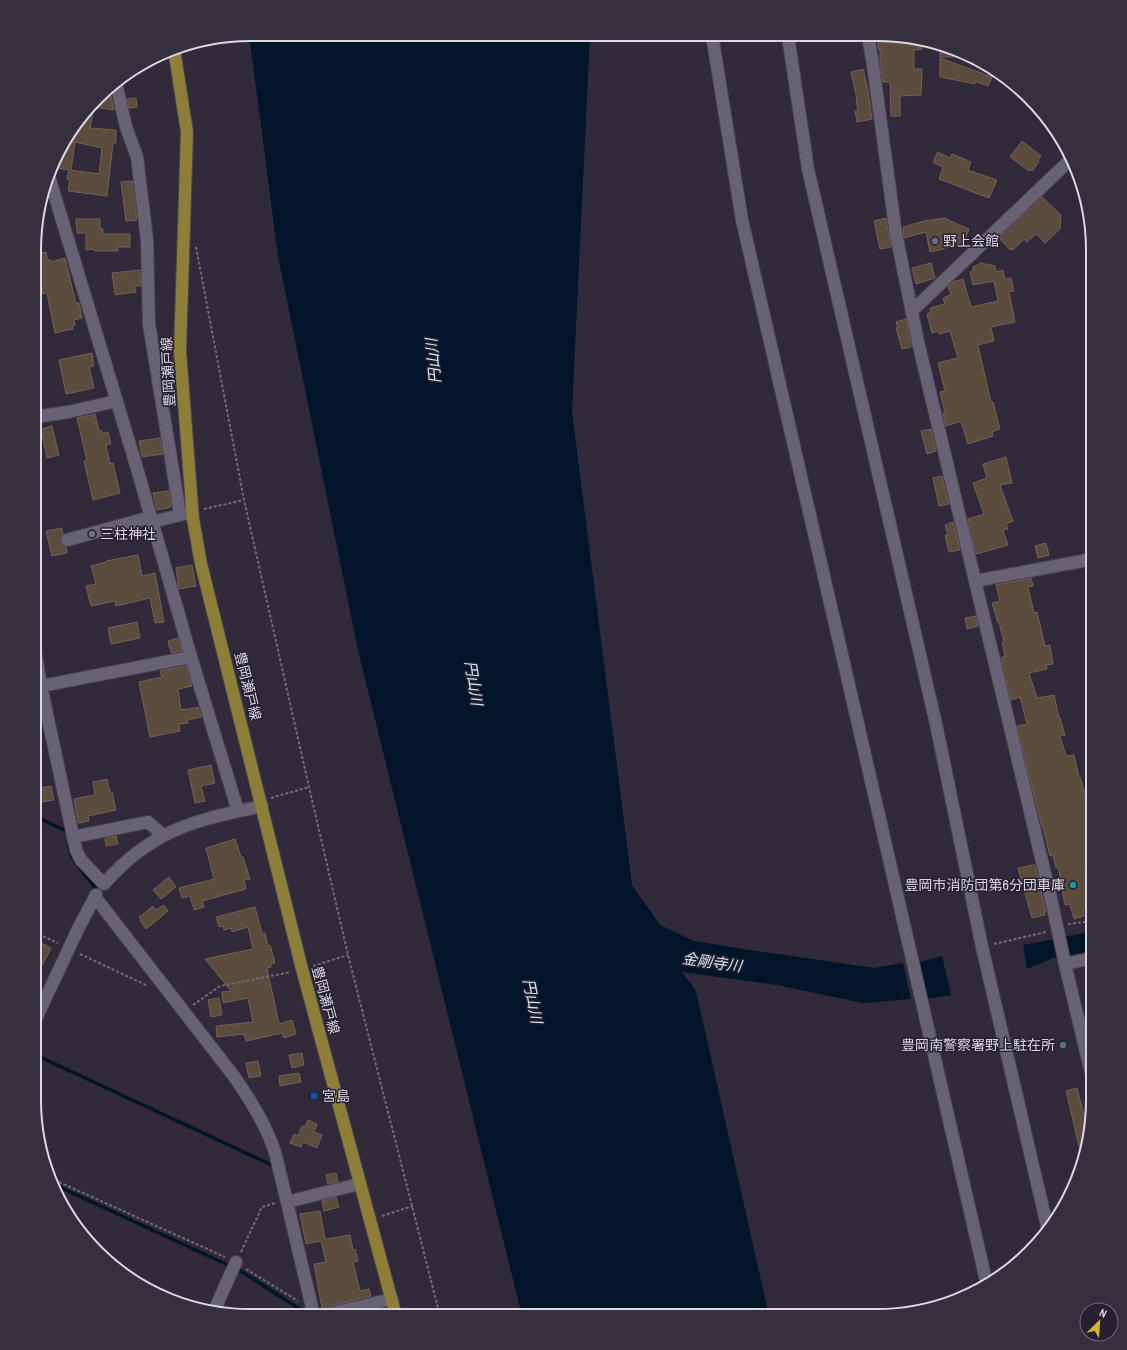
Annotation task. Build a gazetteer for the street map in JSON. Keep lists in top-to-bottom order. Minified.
{"streets":{"main road":["豊岡瀬戸線"]},"water":["円山川","金剛寺川"],"places":{"other":["野上会館","三柱神社","豊岡市消防団第6分団車庫","豊岡南警察署野上駐在所"],"transit":["宮島"]},"north":"top right"}
